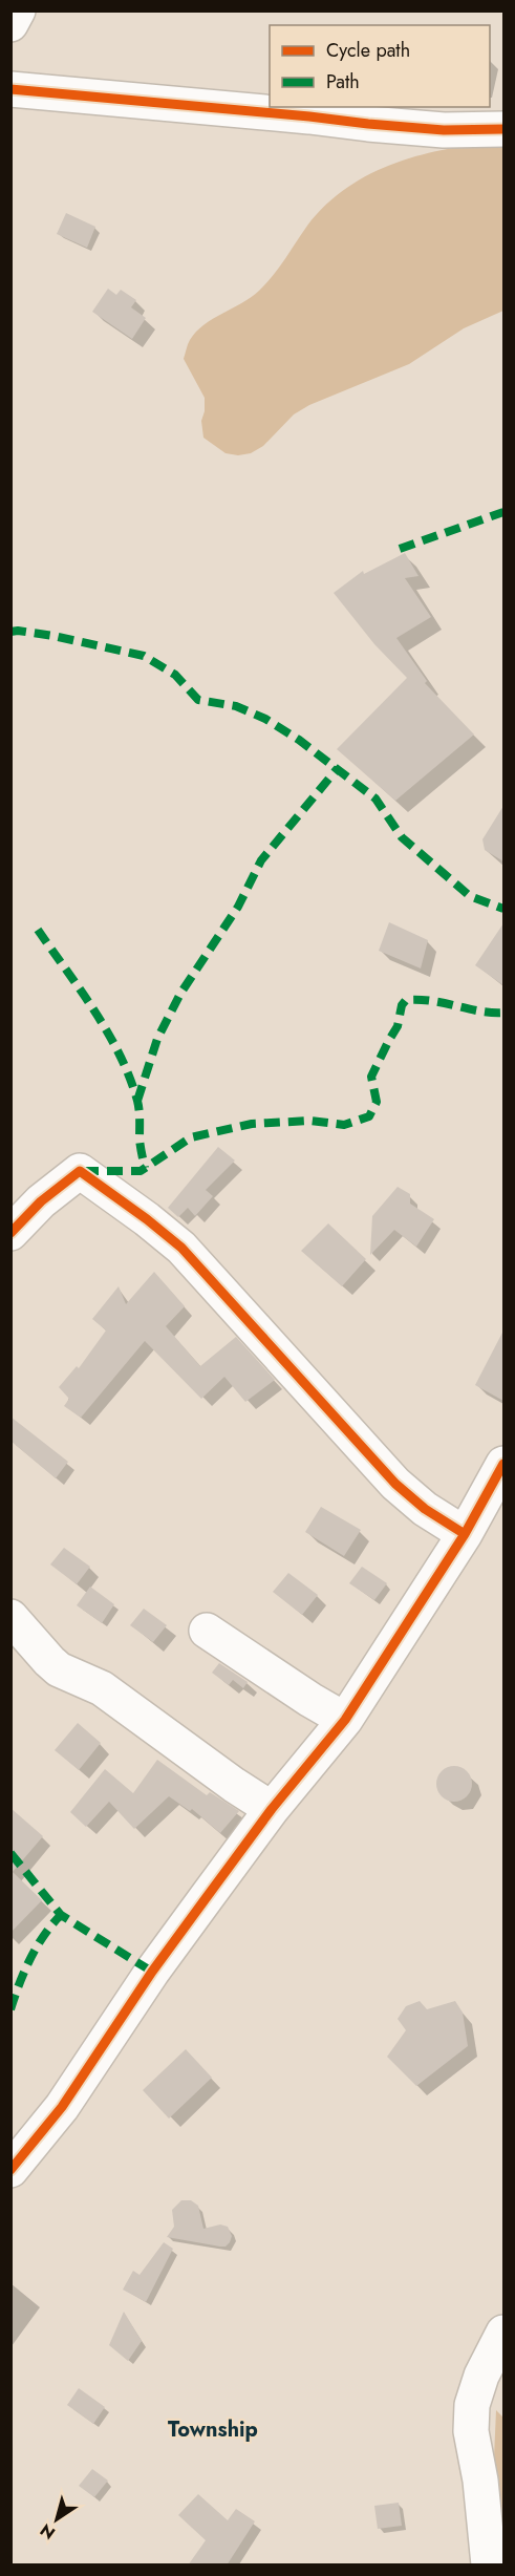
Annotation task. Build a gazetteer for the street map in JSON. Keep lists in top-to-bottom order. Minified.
{"districts":["Township"],"legend":["Cycle path","Path"],"north":"bottom left"}
